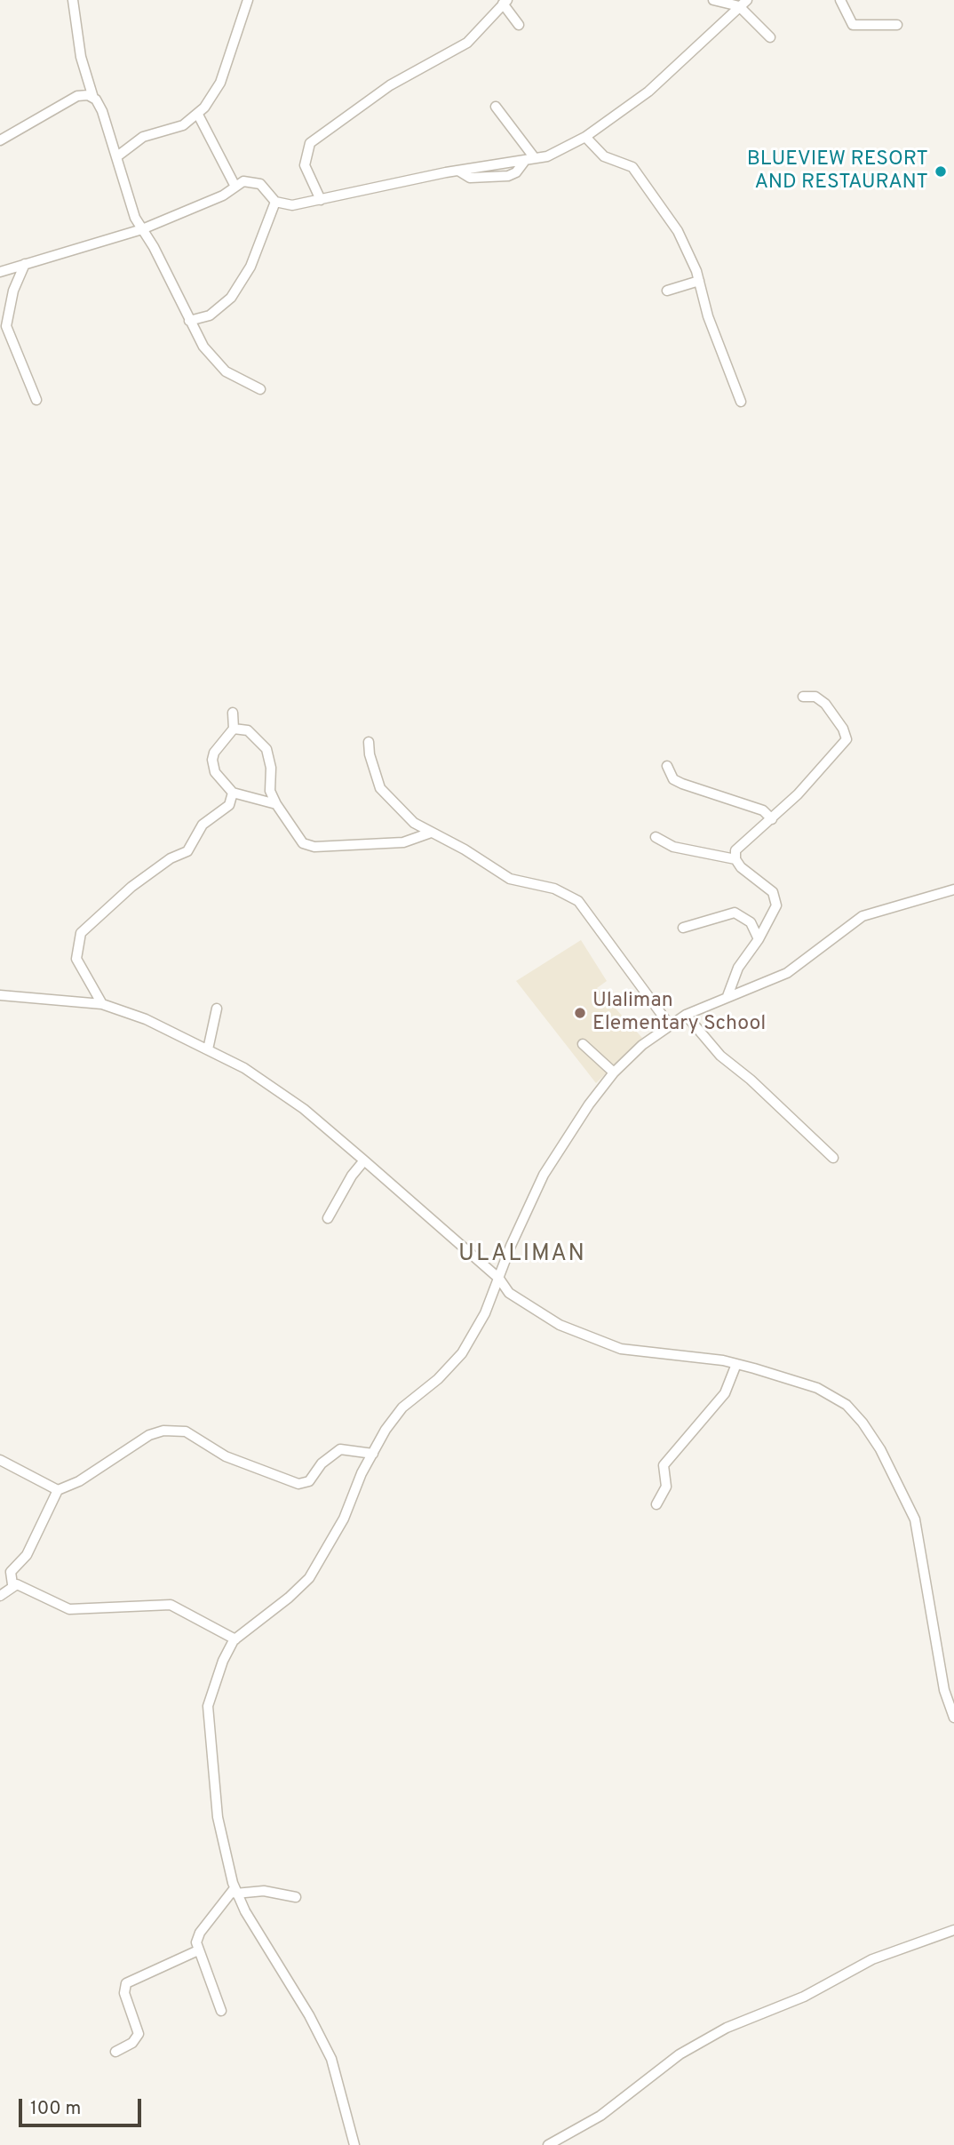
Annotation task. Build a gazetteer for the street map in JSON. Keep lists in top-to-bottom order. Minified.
{"districts":["ULALIMAN"],"places":["BLUEVIEW RESORT AND RESTAURANT","Ulaliman Elementary School"],"scale_bar":"100 m"}
